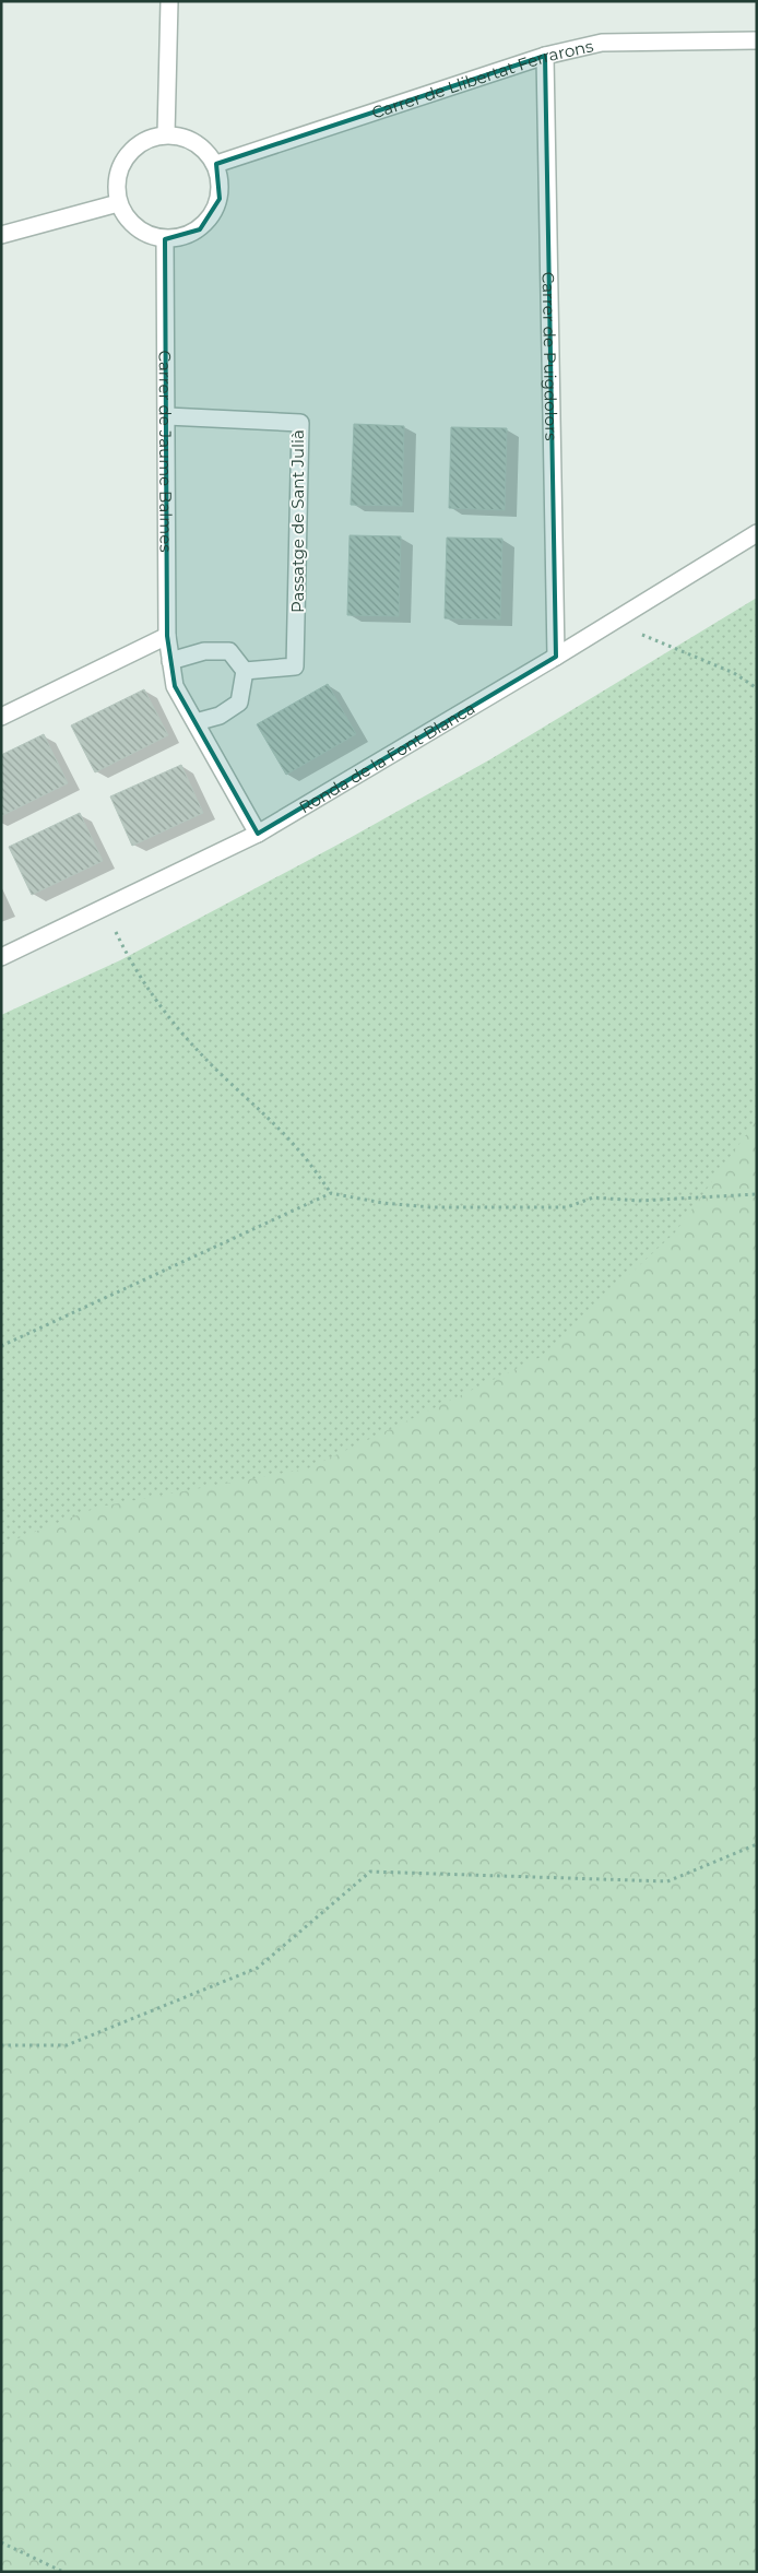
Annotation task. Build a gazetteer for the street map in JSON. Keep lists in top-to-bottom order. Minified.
{"streets":{"street":["Carrer de Llibertat Ferrarons","Carrer de Puigdolors","Carrer de Jaume Balmes","Passatge de Sant Julià","Ronda de la Font Blanca"]},"crossings":[["Carrer de Llibertat Ferrarons","Carrer de Puigdolors"],["Carrer de Llibertat Ferrarons","Carrer de Jaume Balmes"],["Carrer de Puigdolors","Ronda de la Font Blanca"],["Carrer de Jaume Balmes","Passatge de Sant Julià"],["Carrer de Jaume Balmes","Ronda de la Font Blanca"]]}
